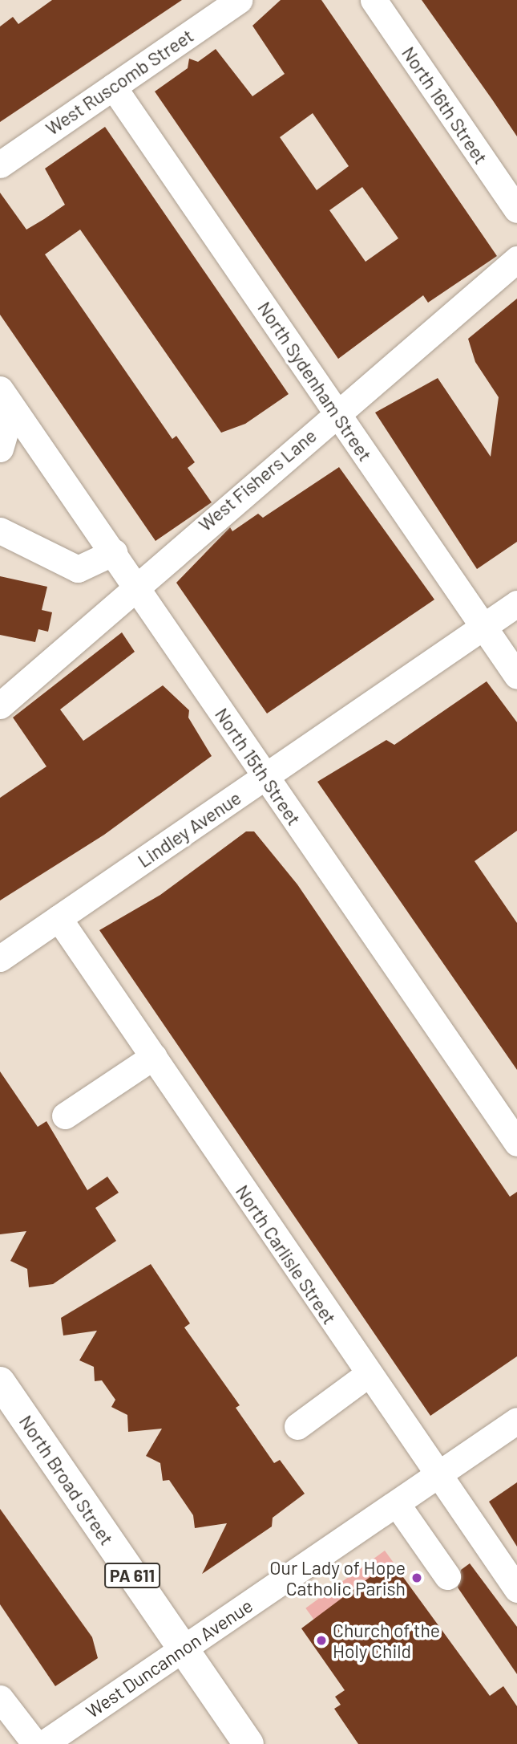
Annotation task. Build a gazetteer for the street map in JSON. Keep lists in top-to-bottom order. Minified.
{"streets":{"main road":["North Broad Street","PA 611"],"street":["West Ruscomb Street","North 16th Street","North Sydenham Street","West Fishers Lane","North 15th Street","Lindley Avenue","North Carlisle Street","West Duncannon Avenue"]},"crossings":[["West Ruscomb Street","North Sydenham Street"],["North Sydenham Street","West Fishers Lane"],["North Sydenham Street","Lindley Avenue"],["West Fishers Lane","North 15th Street"],["North 15th Street","Lindley Avenue"],["Lindley Avenue","North Carlisle Street"],["North Carlisle Street","West Duncannon Avenue"],["North Broad Street","West Duncannon Avenue"]],"places":["Our Lady of Hope Catholic Parish","Church of the Holy Child"]}
